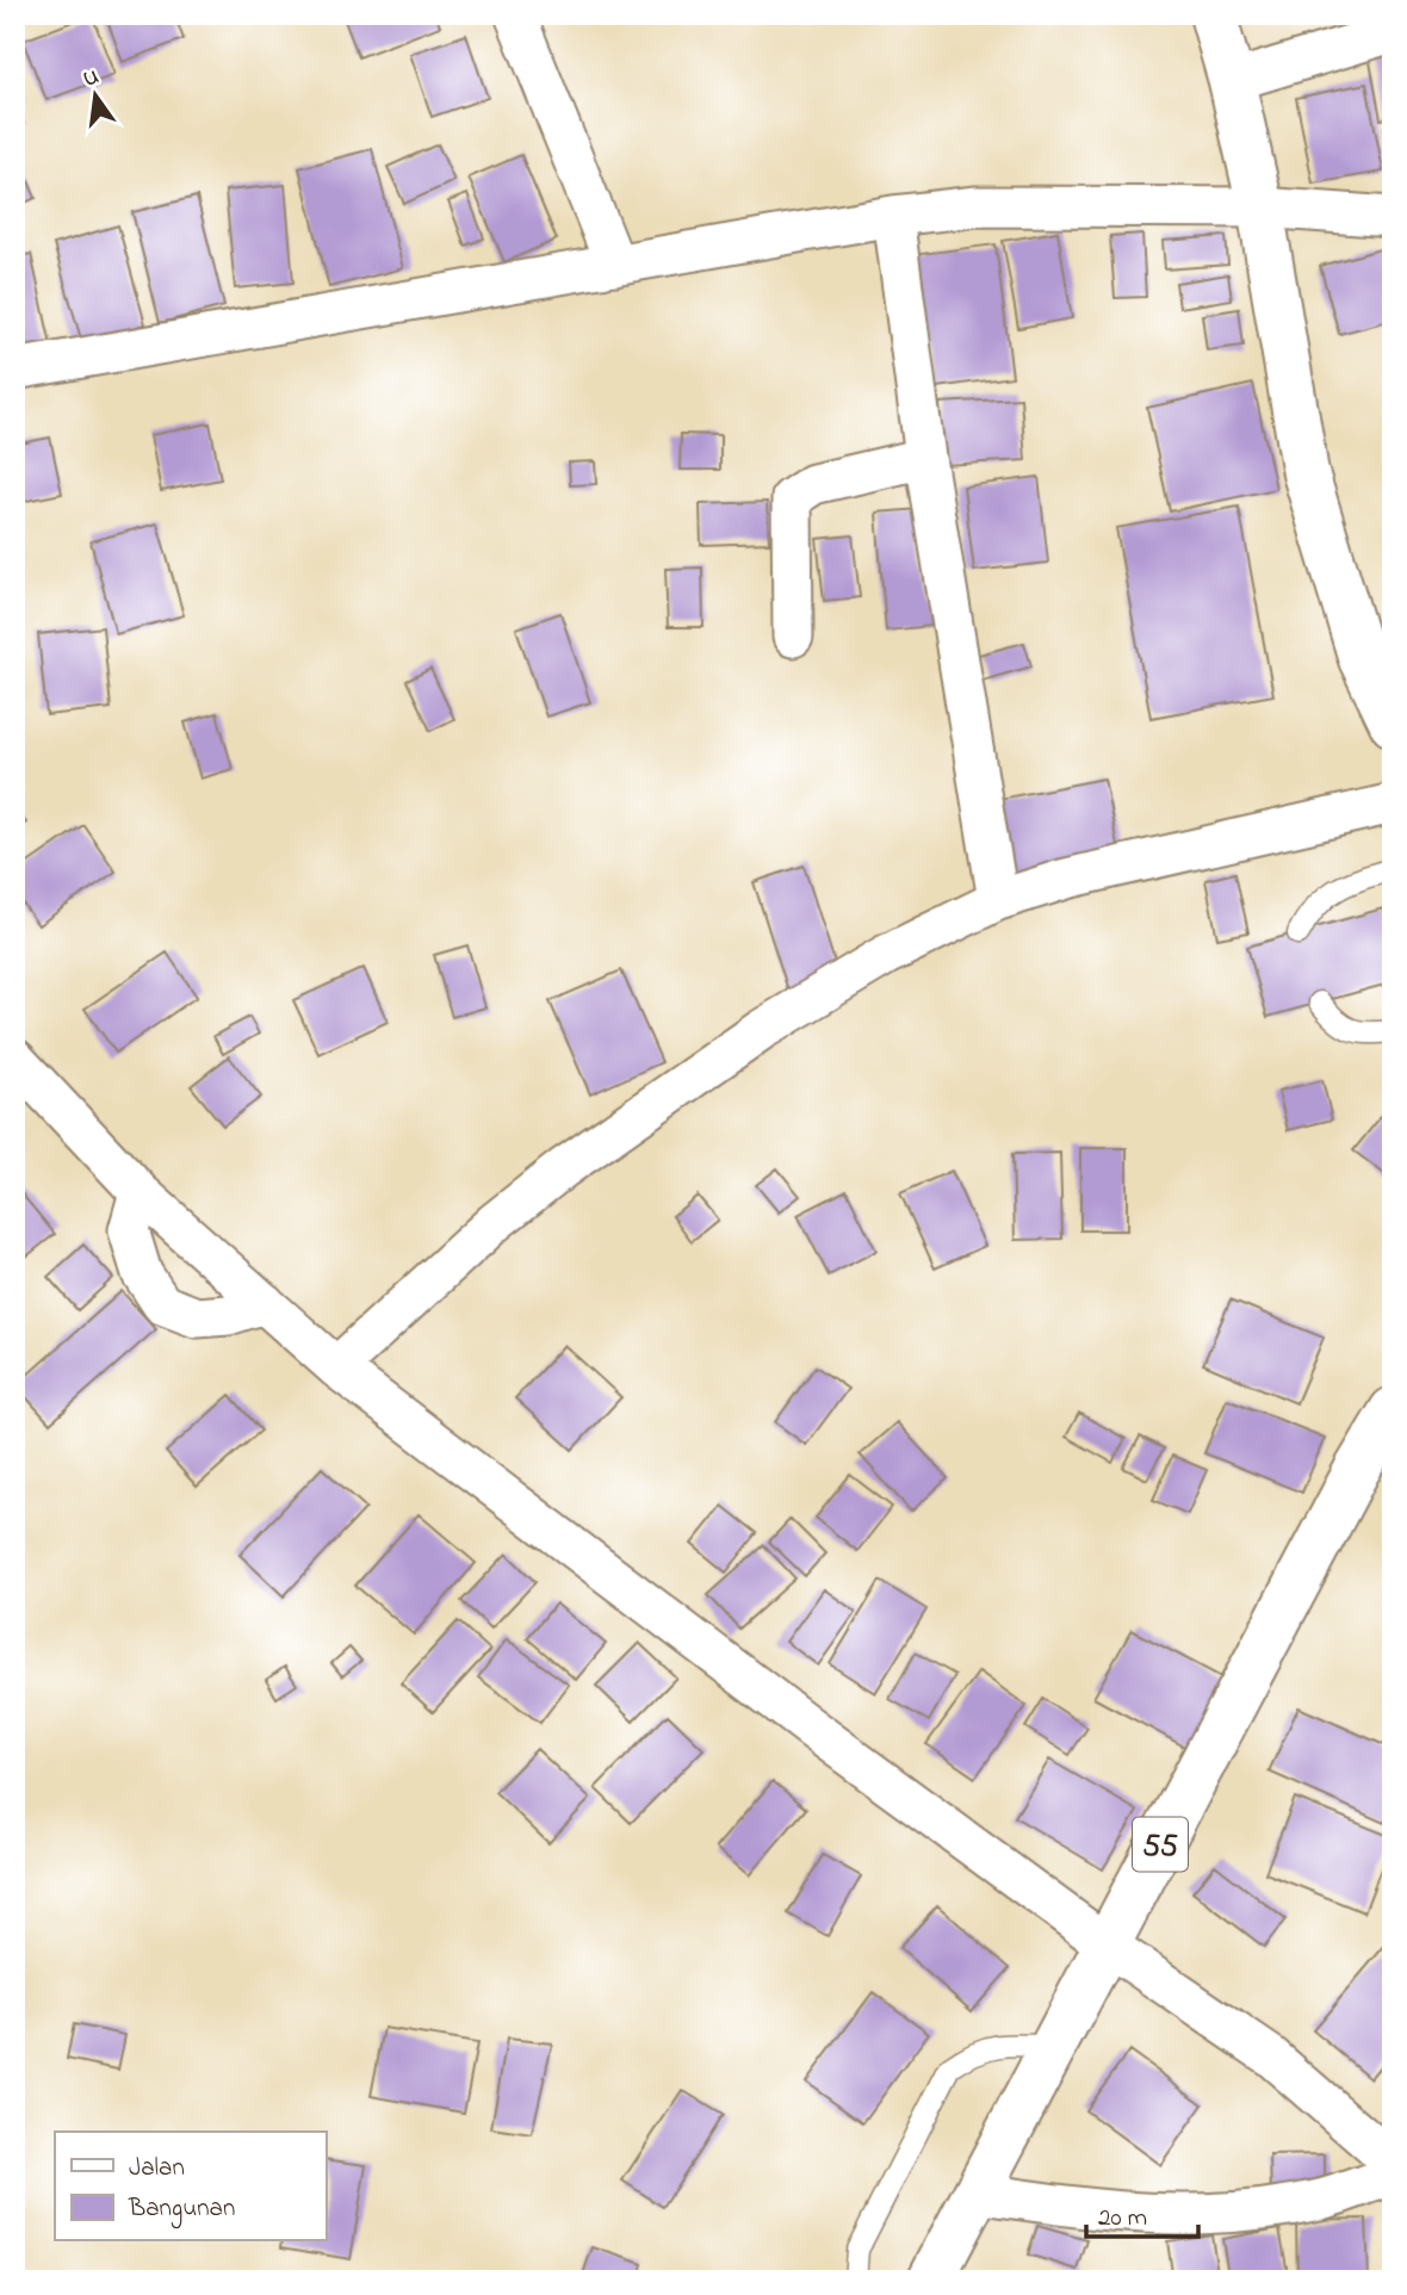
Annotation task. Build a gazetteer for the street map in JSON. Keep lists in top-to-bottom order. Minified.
{"streets":{"main road":["55"]},"legend":["Jalan","Bangunan"],"scale_bar":"20 m","north":"top"}
